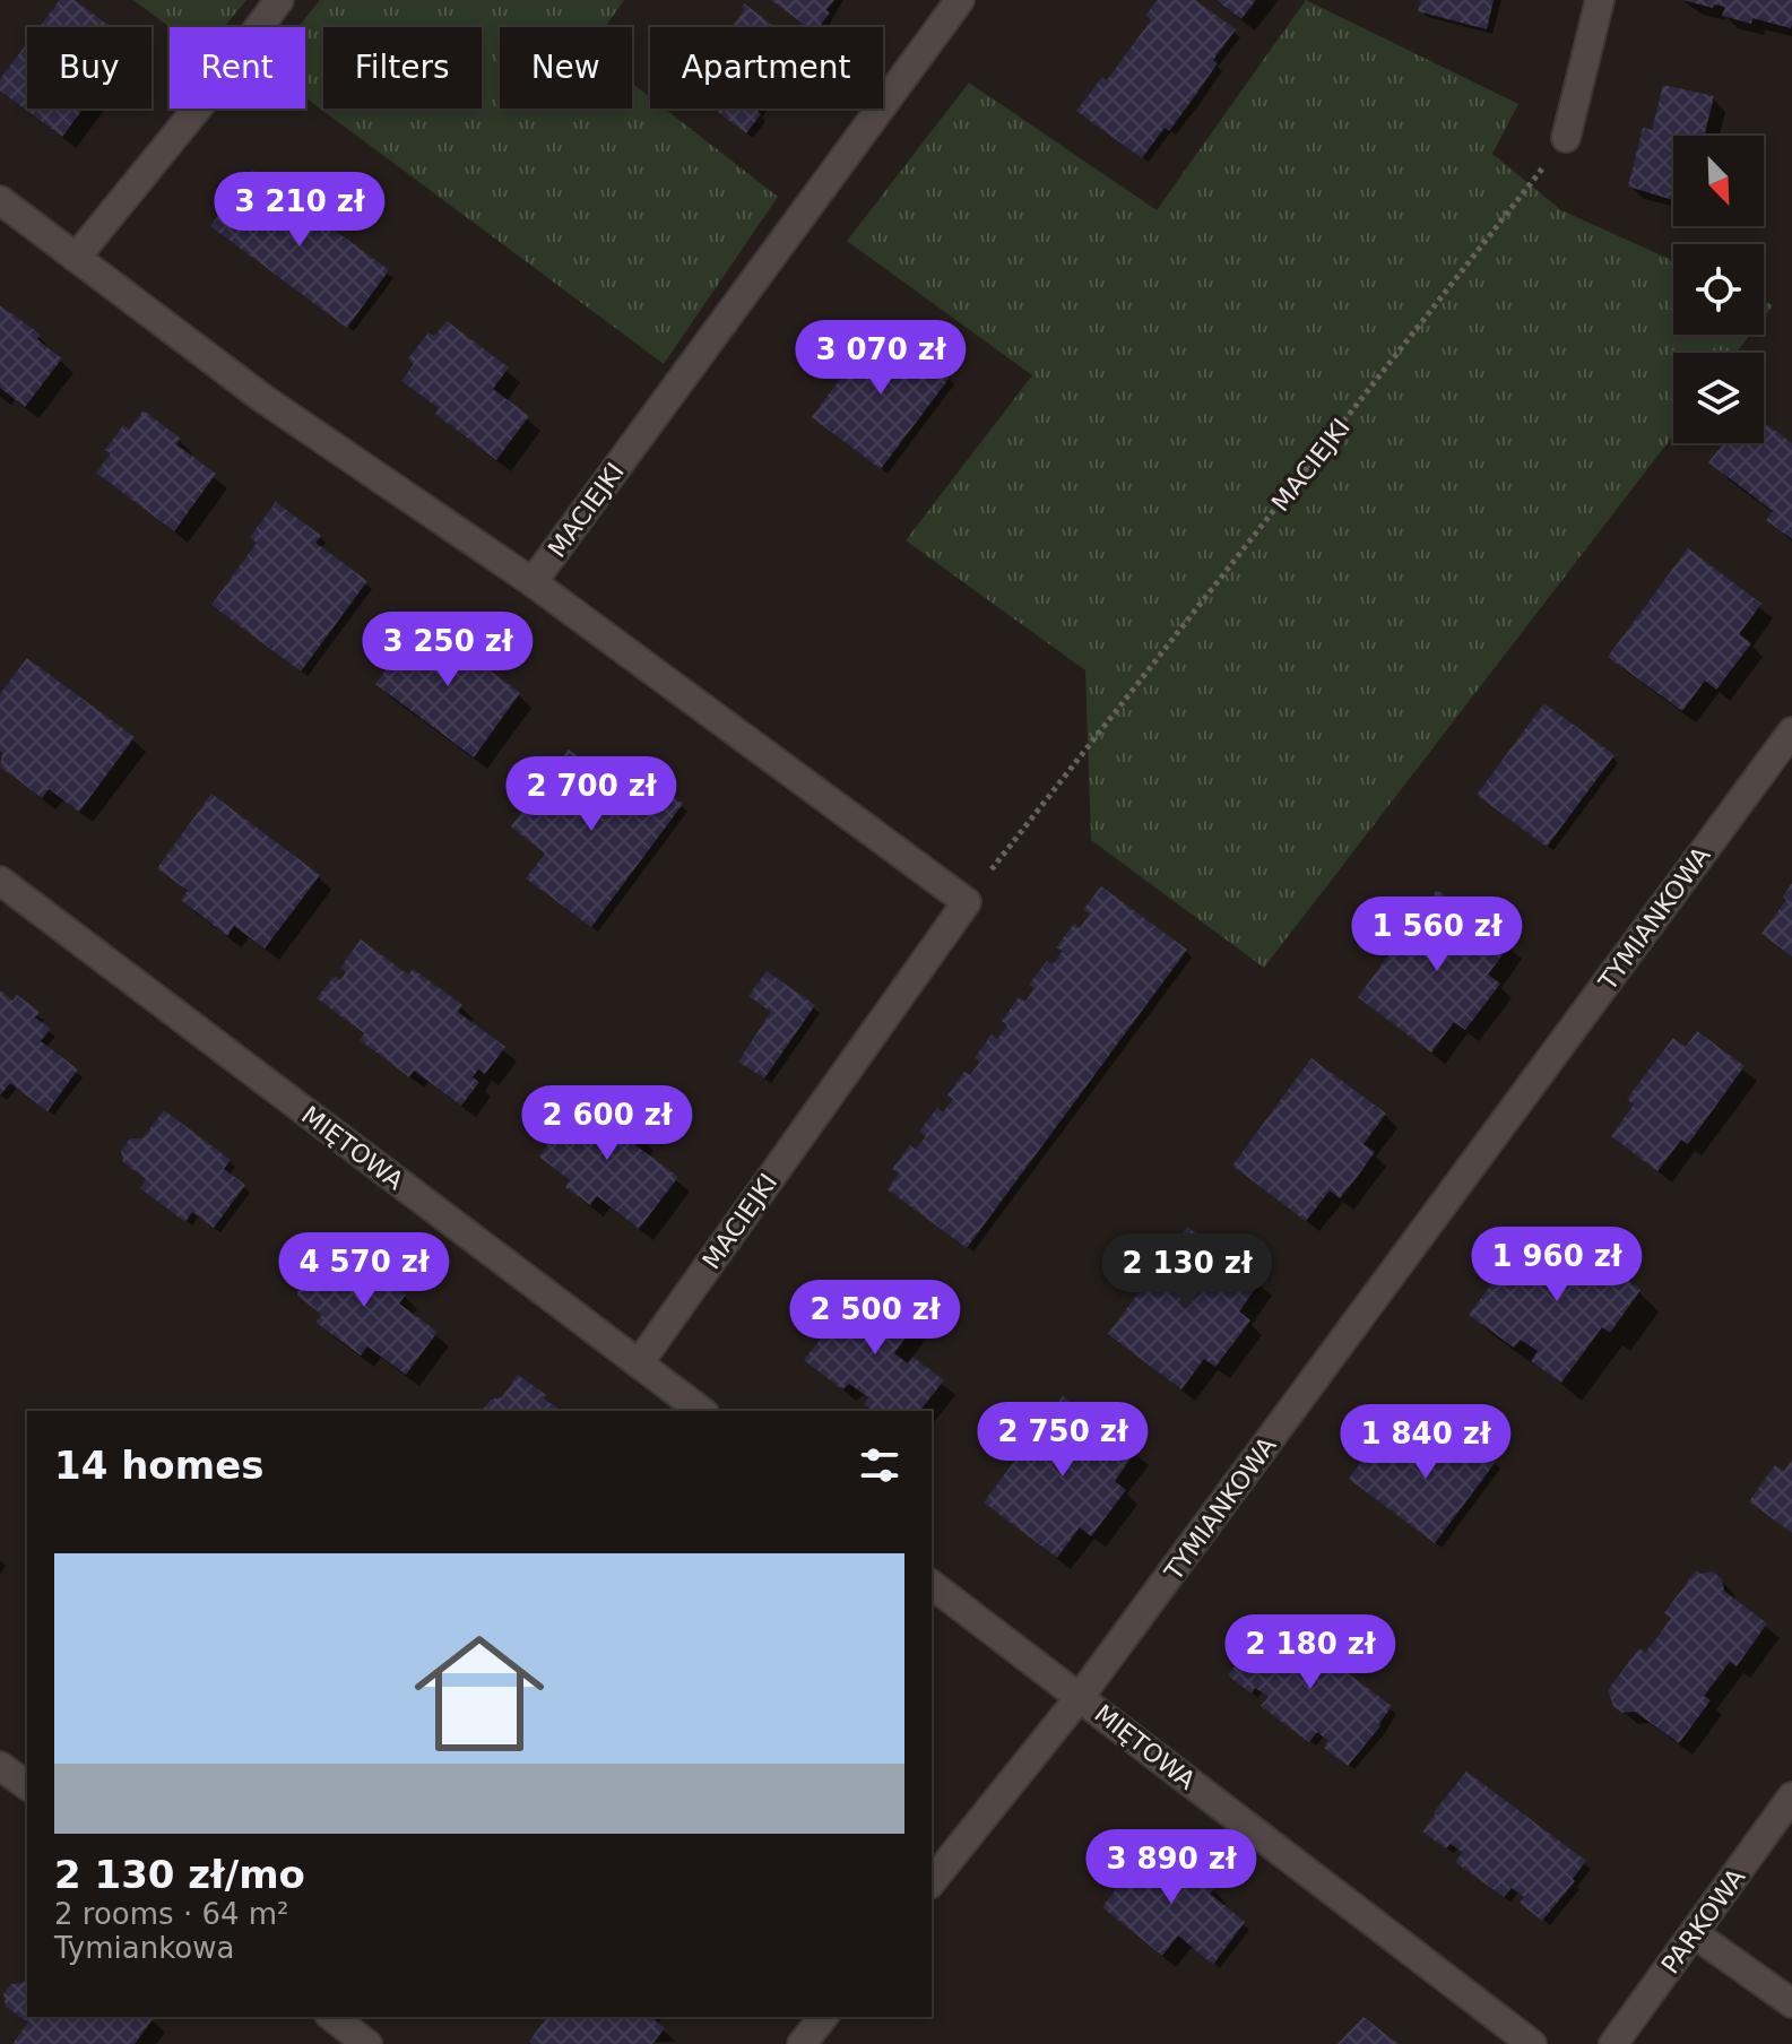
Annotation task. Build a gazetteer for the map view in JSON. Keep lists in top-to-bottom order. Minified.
{"streets":{"street":["MACIEJKI","TYMIANKOWA","MIĘTOWA","PARKOWA"]},"crossings":[["MACIEJKI","MIĘTOWA"],["TYMIANKOWA","MIĘTOWA"]],"north":"bottom right","page":{"chip":["Buy","Rent","Filters","New","Apartment"],"price":["3 210 zł","3 070 zł","3 250 zł","2 700 zł","1 560 zł","2 600 zł","1 960 zł","4 570 zł","2 130 zł","2 500 zł","2 750 zł","1 840 zł","2 180 zł","3 890 zł"],"heading":"14 homes","list":[{"name":"2 130 zł/mo","note":"2 rooms · 64 m² · Tymiankowa"}]}}
